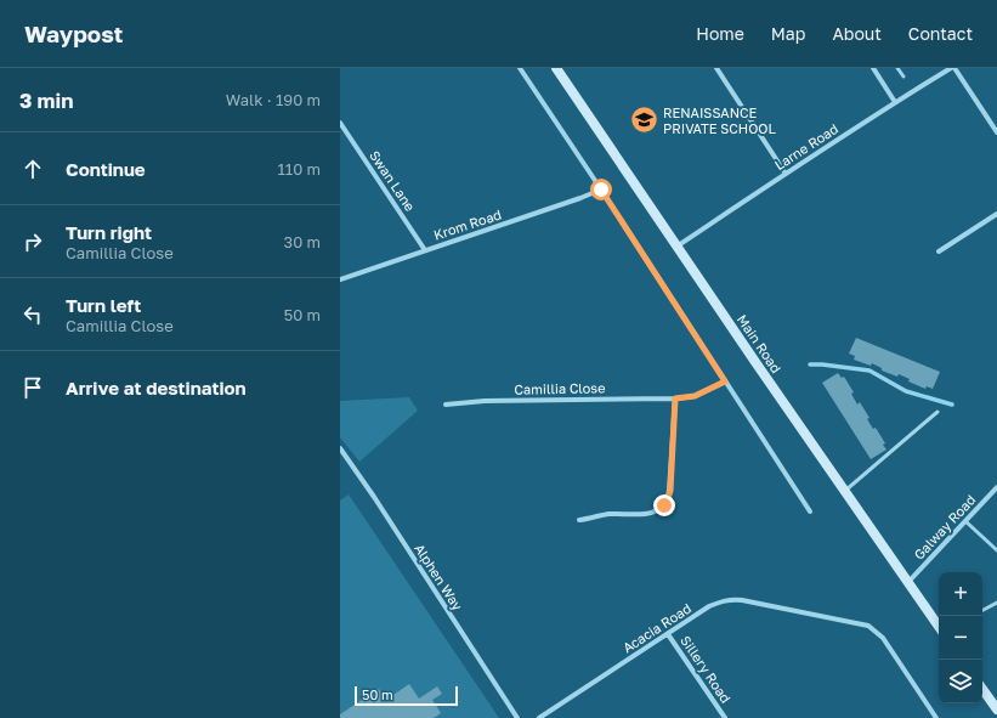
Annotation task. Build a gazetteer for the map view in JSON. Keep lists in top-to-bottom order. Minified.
{"streets":{"main road":["Main Road"],"street":["Larne Road","Swan Lane","Krom Road","Camillia Close","Galway Road","Alphen Way","Acacia Road","Sillery Road"]},"crossings":[["Larne Road","Main Road"],["Swan Lane","Krom Road"],["Main Road","Galway Road"],["Acacia Road","Sillery Road"]],"places":{"school or university":["RENAISSANCE PRIVATE SCHOOL"]},"scale_bar":"50 m","page":{"header":"Waypost","nav":["Home","Map","About","Contact"],"heading":["3 min","Walk · 190 m"],"list":[["Continue","110 m"],["Turn right","Camillia Close","30 m"],["Turn left","Camillia Close","50 m"],"Arrive at destination"],"map_buttons":["+","−"],"scale":"50 m"}}
